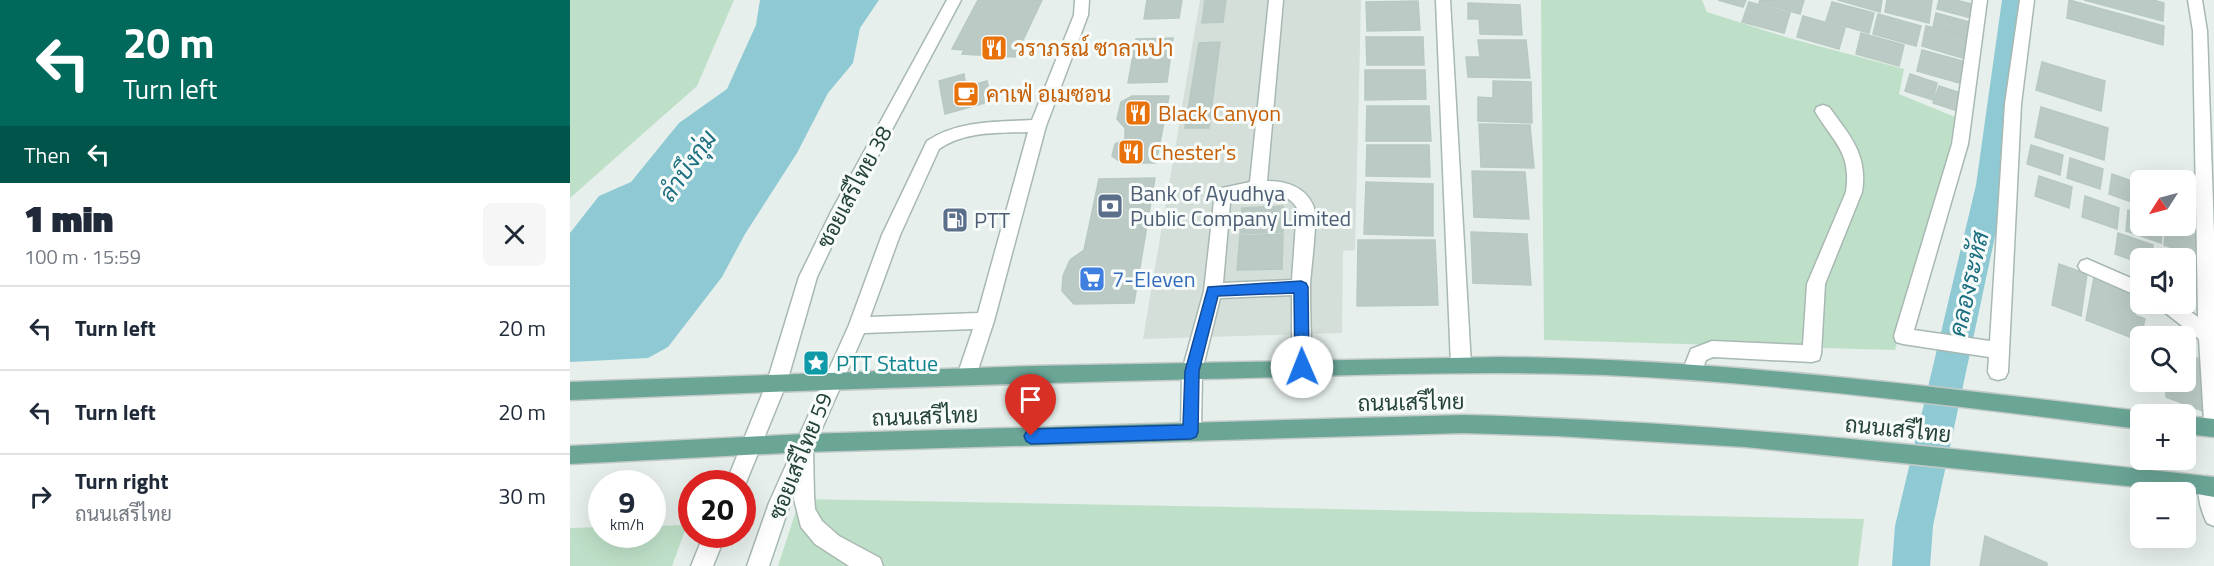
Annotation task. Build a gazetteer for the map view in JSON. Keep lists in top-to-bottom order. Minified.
{"streets":{"main road":["ถนนเสรีไทย"],"street":["ซอยเสรีไทย 38","ซอยเสรีไทย 59"]},"crossings":[["ซอยเสรีไทย 38","ถนนเสรีไทย"],["ถนนเสรีไทย","ซอยเสรีไทย 59"]],"water":["ลำบึงกุ่ม","คลองระหัส"],"places":{"restaurant":["วราภรณ์ ซาลาเปา","Black Canyon","Chester's"],"cafe":["คาเฟ่ อเมซอน"],"bank":["Bank of Ayudhya Public Company Limited"],"fuel station":["PTT"],"supermarket":["7-Eleven"],"place":["PTT Statue"]},"north":"bottom left","page":{"turn":["20 m","Turn left"],"then":"Then","map_buttons":["+","−"],"heading":["1 min","100 m · 15:59"],"list":[{"name":"Turn left","value":"20 m"},{"name":"Turn left","value":"20 m"},{"name":"Turn right","note":"ถนนเสรีไทย","value":"30 m"}],"speed":"9 km/h","limit":"20"}}
